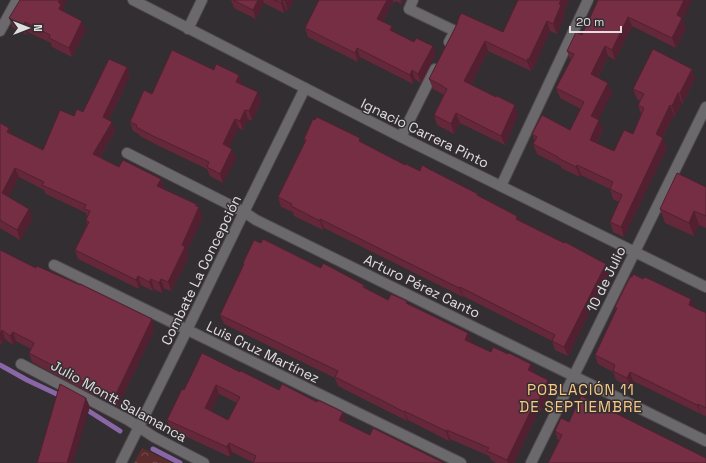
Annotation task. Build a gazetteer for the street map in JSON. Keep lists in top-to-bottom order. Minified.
{"streets":{"street":["Ignacio Carrera Pinto","Combate La Concepción","10 de Julio","Arturo Pérez Canto","Luis Cruz Martínez","Julio Montt Salamanca"]},"crossings":[["Ignacio Carrera Pinto","Combate La Concepción"],["Ignacio Carrera Pinto","10 de Julio"],["Combate La Concepción","Arturo Pérez Canto"],["Combate La Concepción","Luis Cruz Martínez"],["Combate La Concepción","Julio Montt Salamanca"],["10 de Julio","Arturo Pérez Canto"]],"districts":["POBLACIÓN 11 DE SEPTIEMBRE"],"scale_bar":"20 m","north":"right"}
